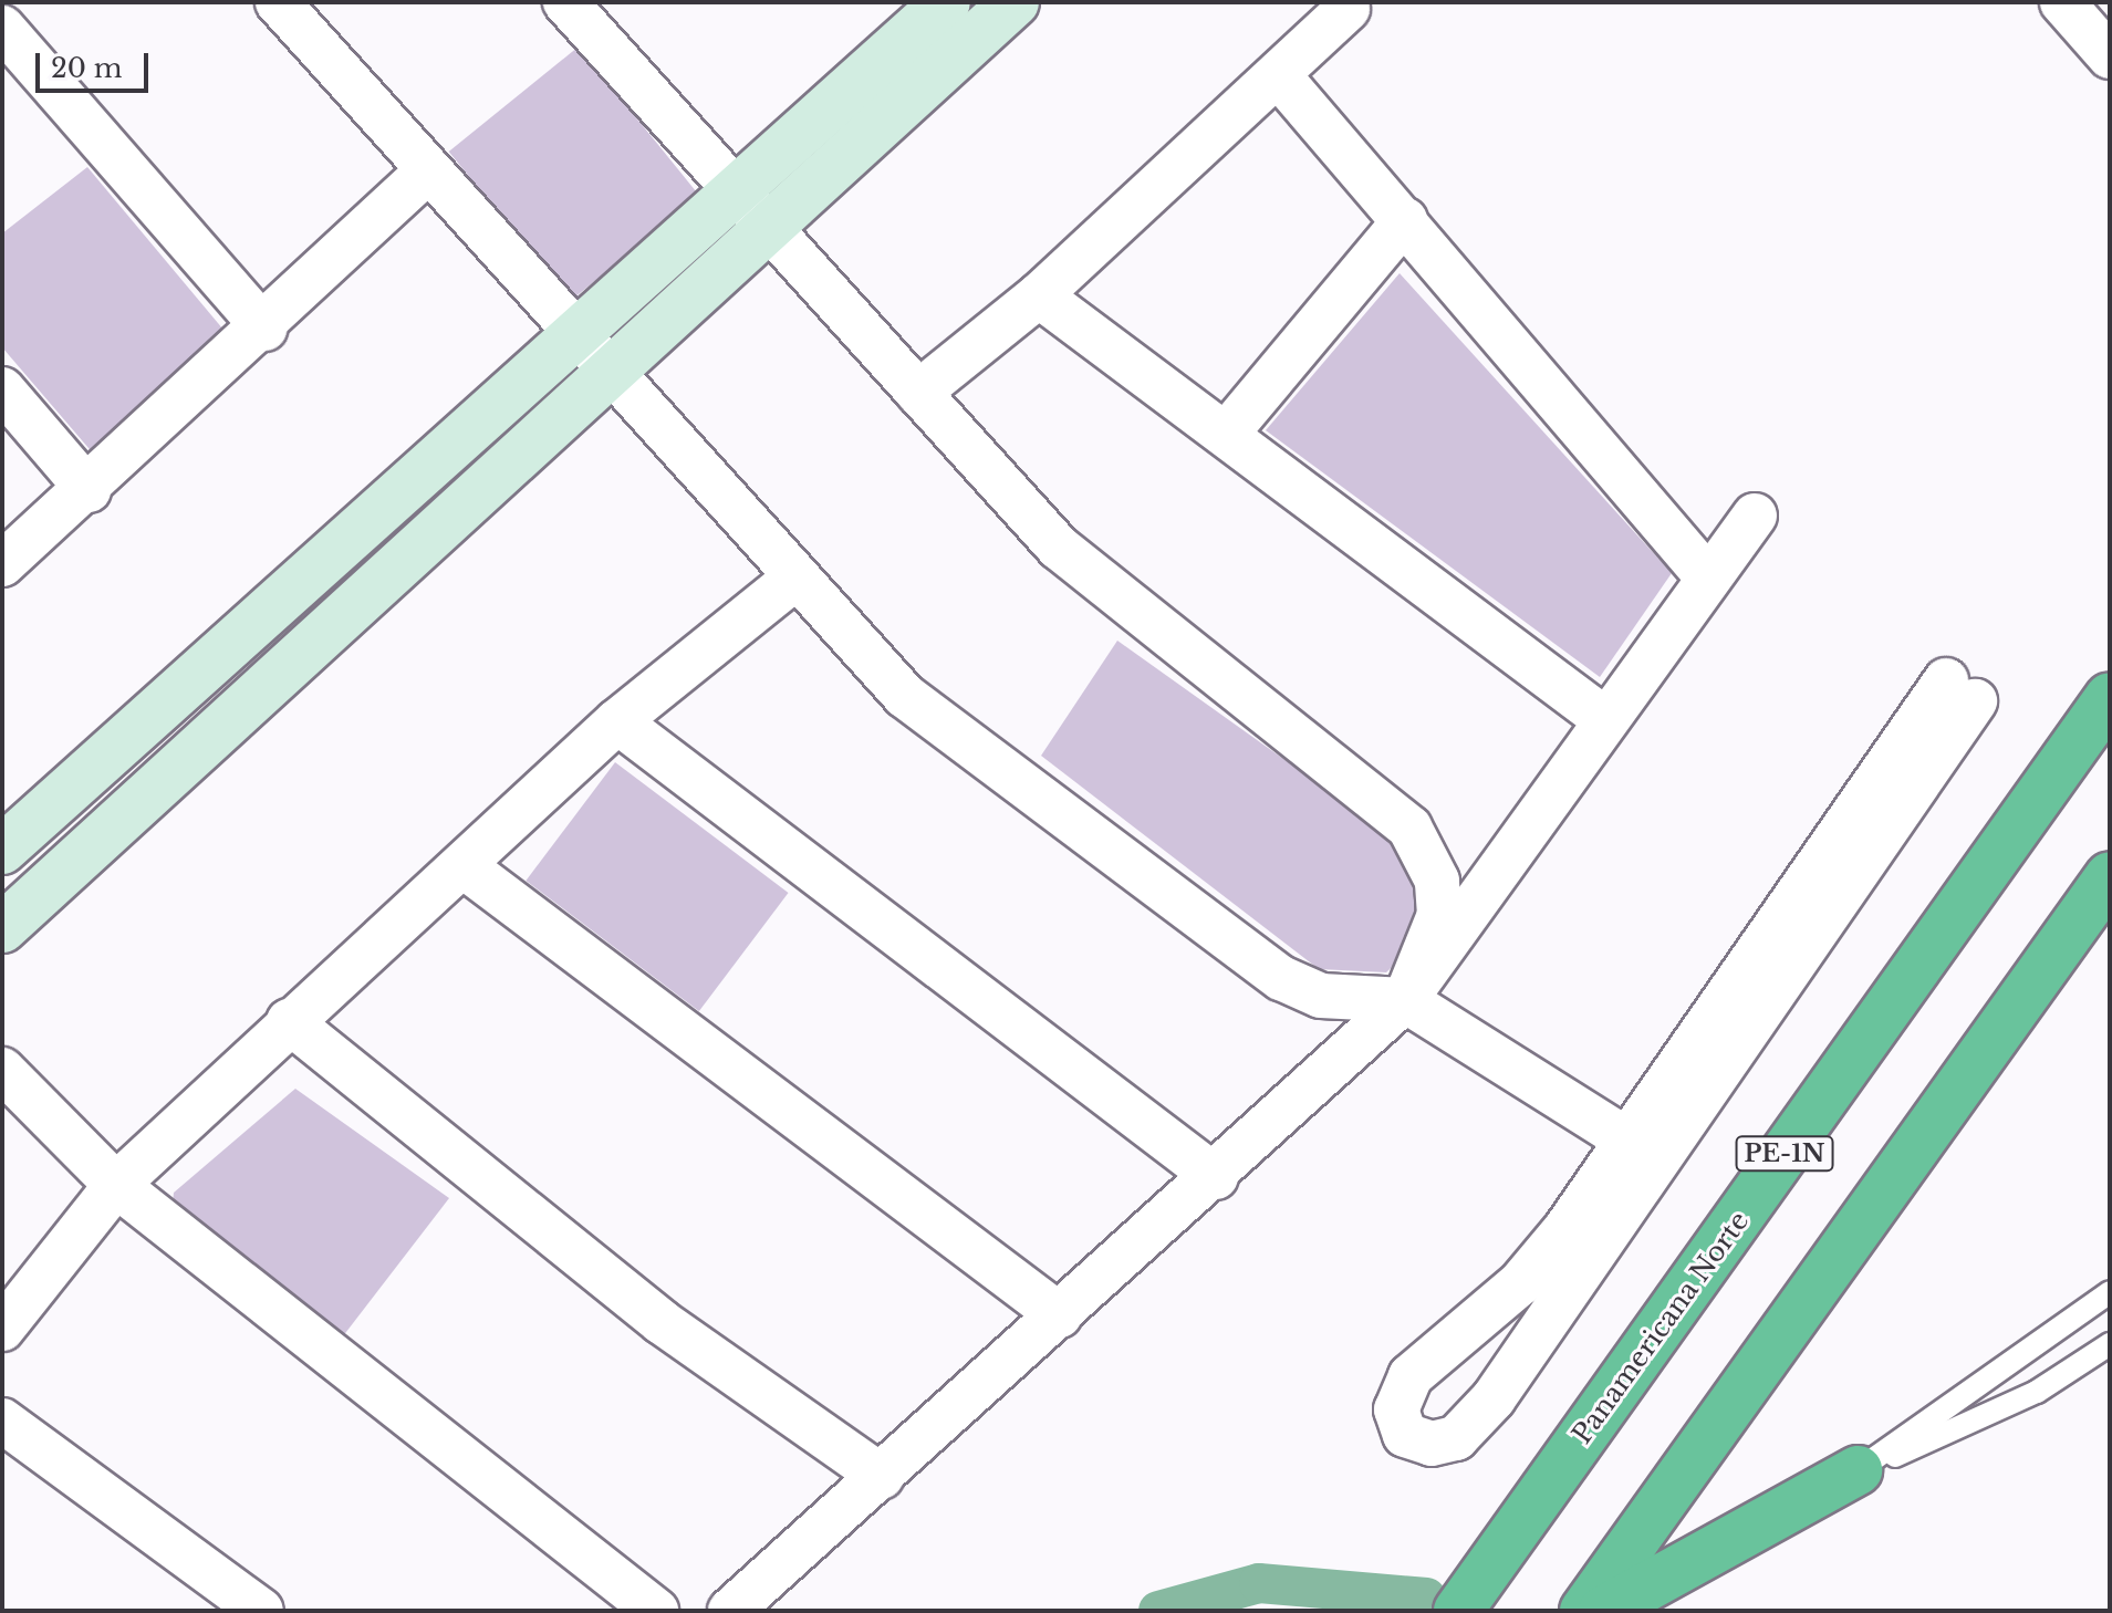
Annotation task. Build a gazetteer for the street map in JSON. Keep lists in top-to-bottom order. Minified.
{"streets":{"highway":["PE-1N","Panamericana Norte"]},"scale_bar":"20 m"}
